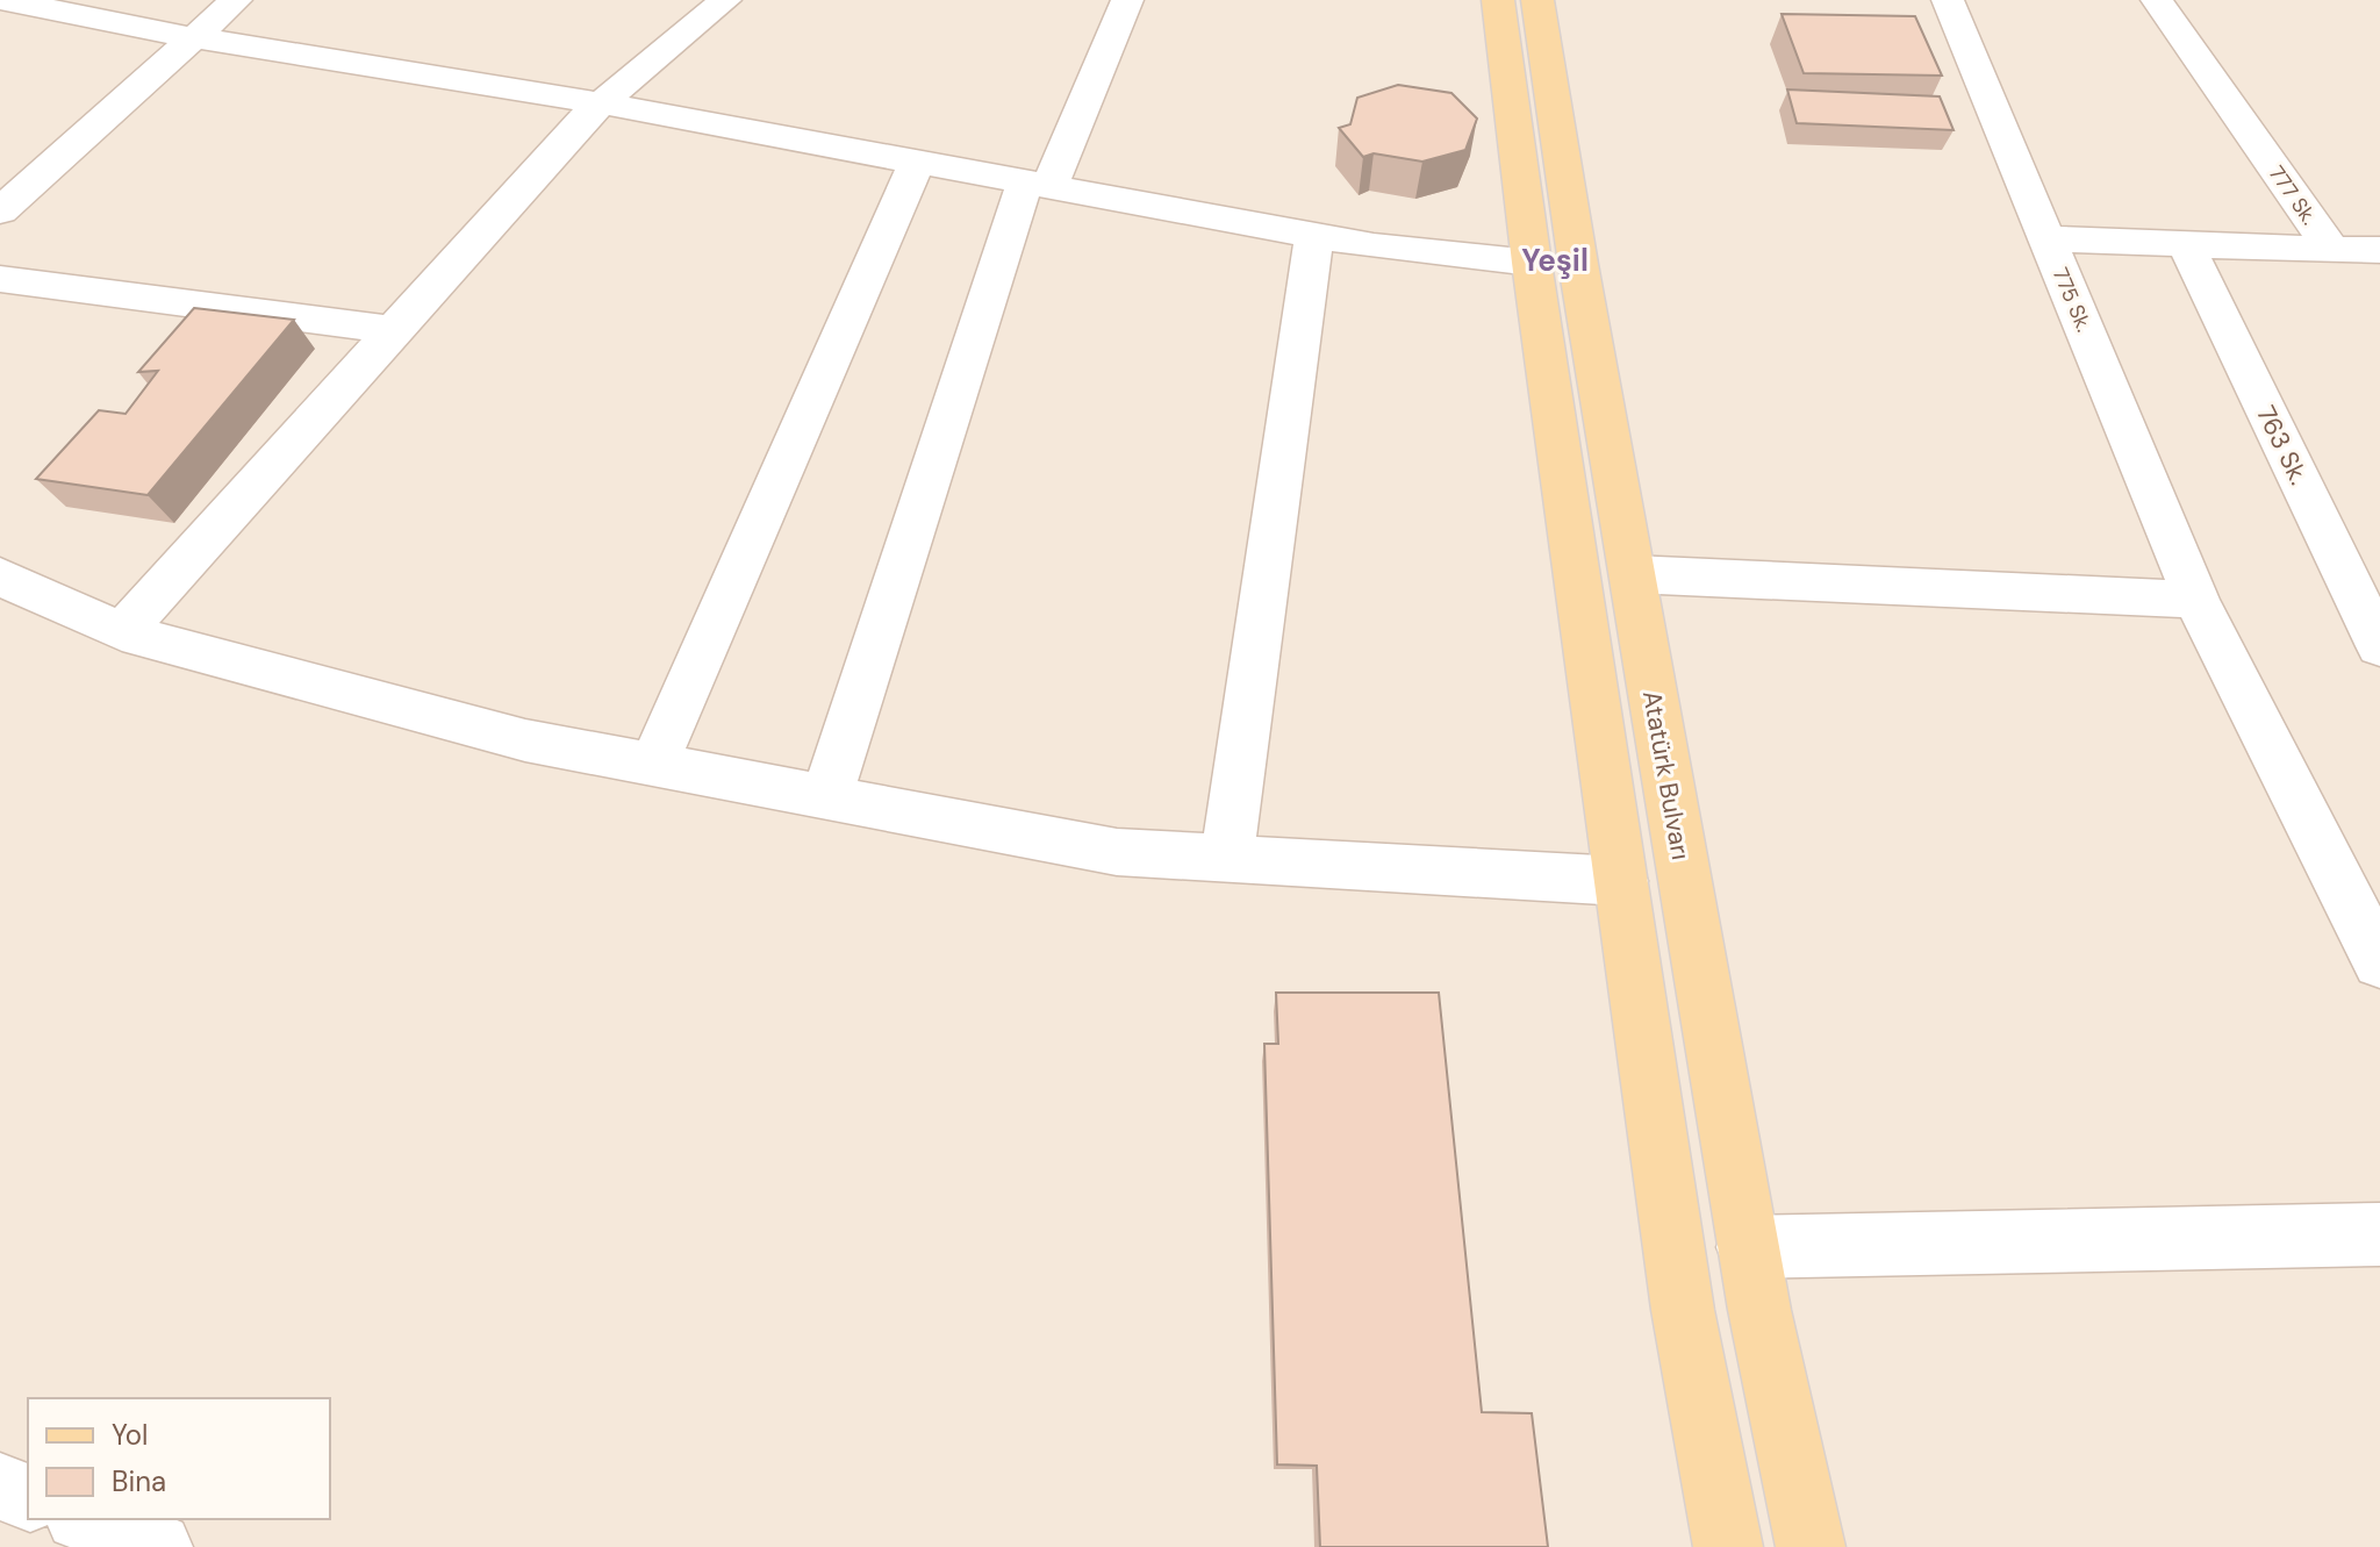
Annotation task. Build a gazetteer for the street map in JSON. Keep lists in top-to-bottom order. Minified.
{"streets":{"main road":["Atatürk Bulvarı"],"street":["777 Sk.","775 Sk.","763 Sk."]},"crossings":[["777 Sk.","775 Sk."],["777 Sk.","763 Sk."]],"districts":["Yeşil"],"legend":["Yol","Bina"]}
